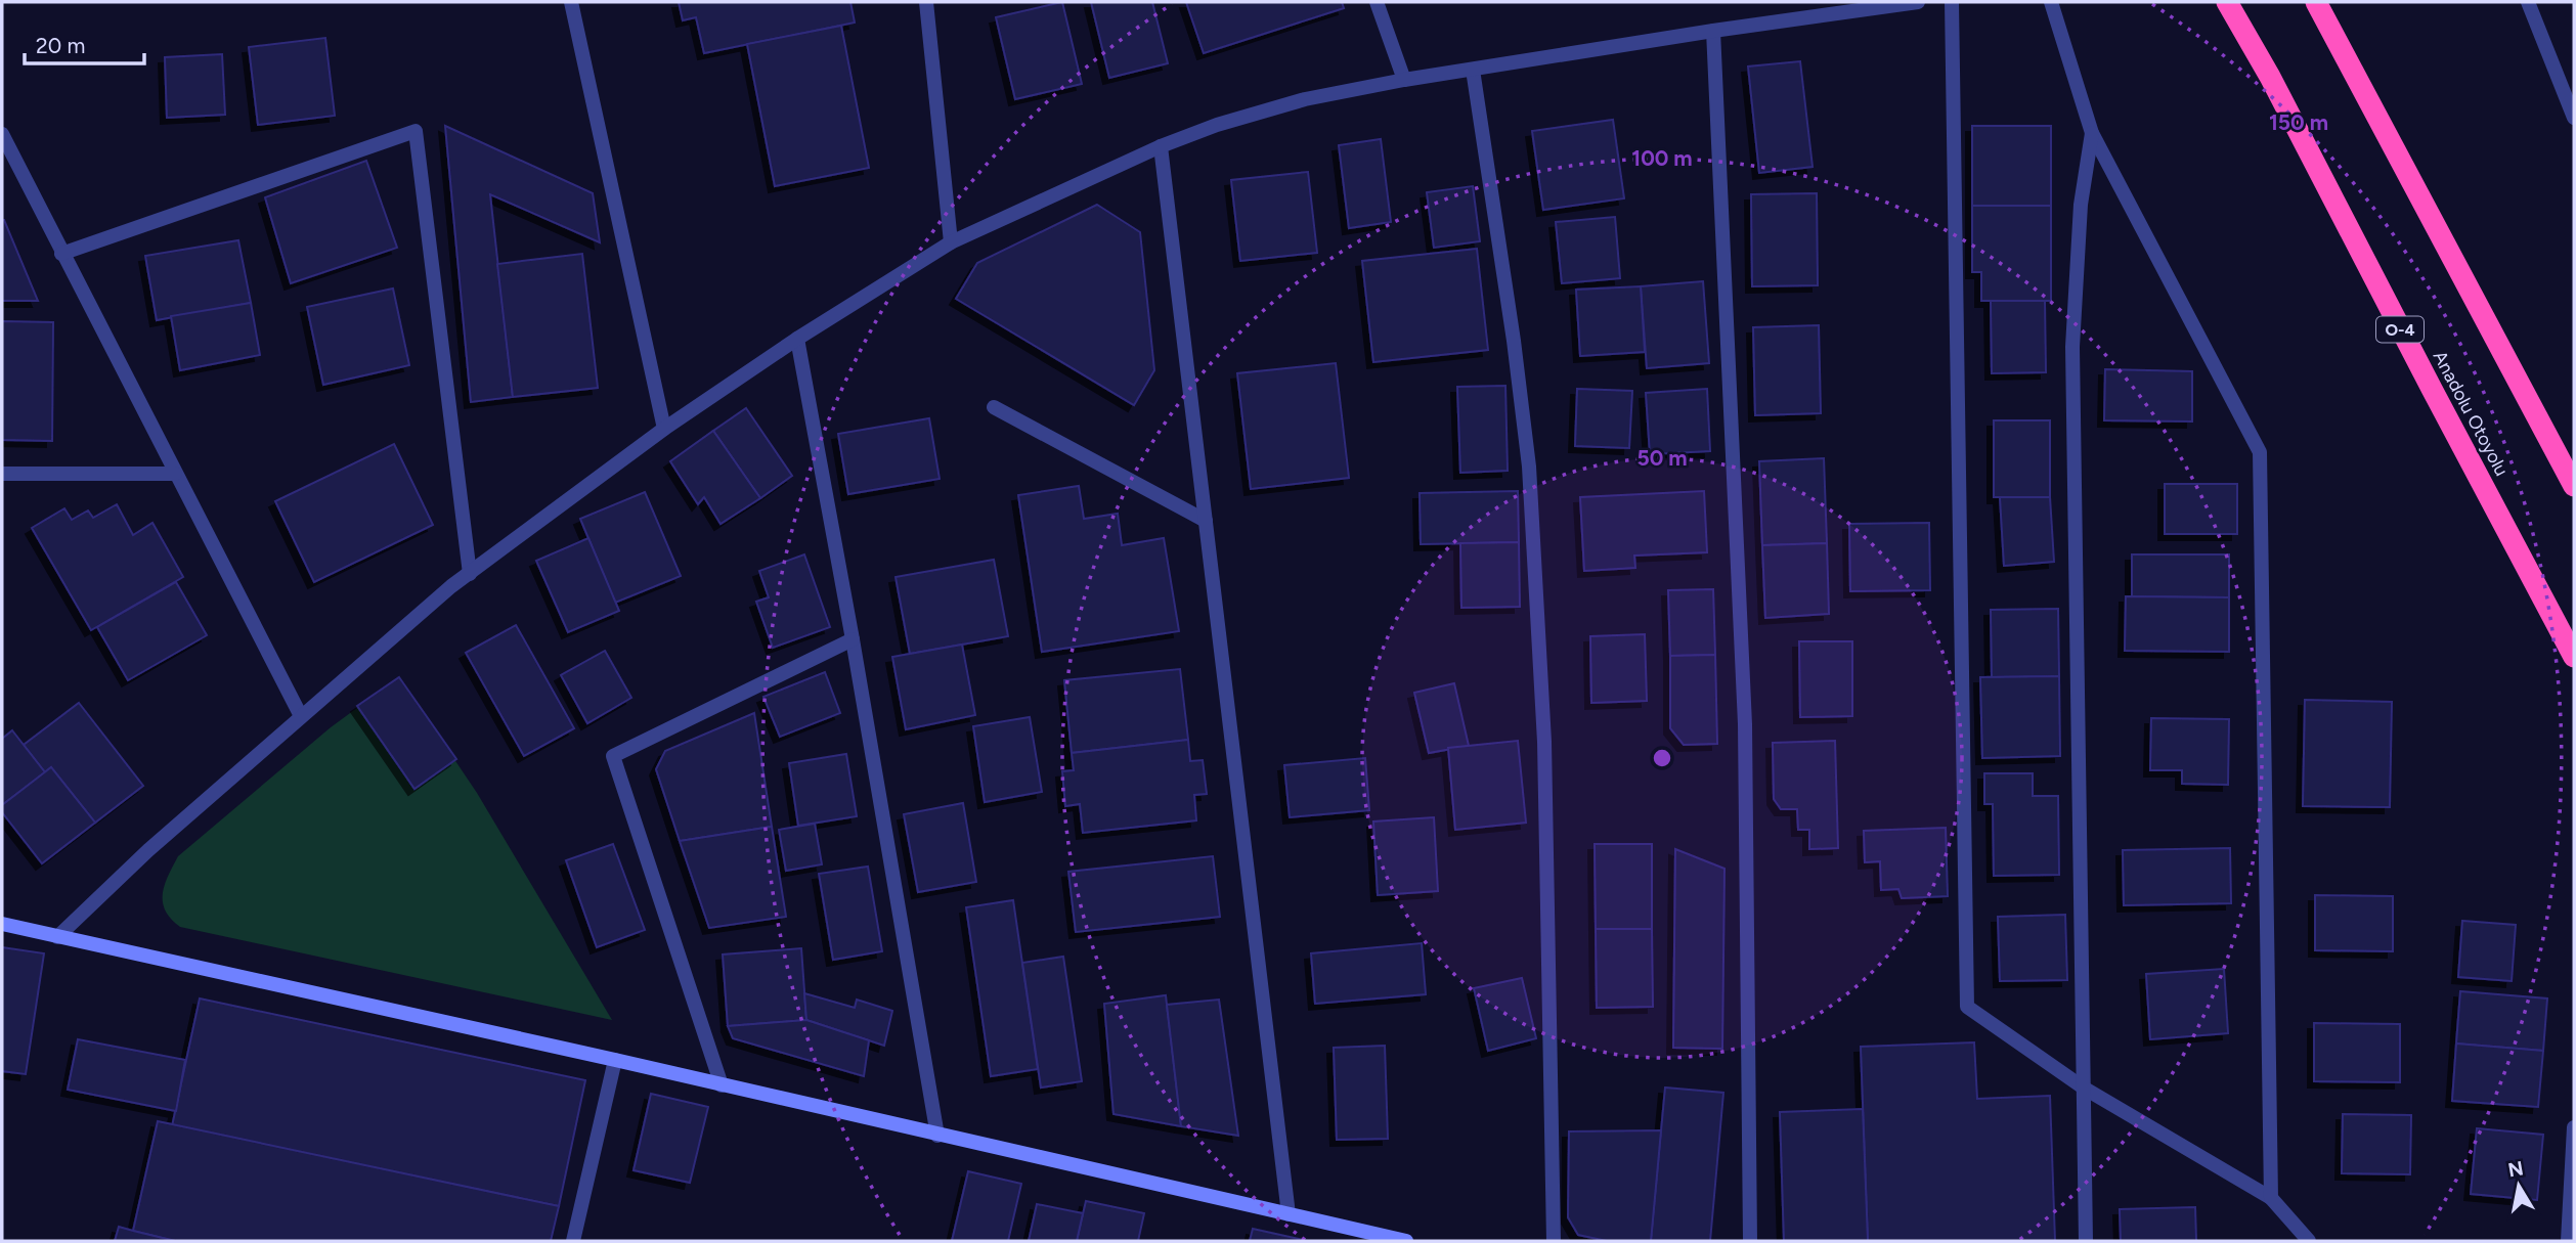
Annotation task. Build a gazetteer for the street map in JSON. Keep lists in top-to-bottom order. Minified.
{"streets":{"highway":["O-4","Anadolu Otoyolu"]},"scale_bar":"20 m","north":"top","rings":["150 m","100 m","50 m"]}
